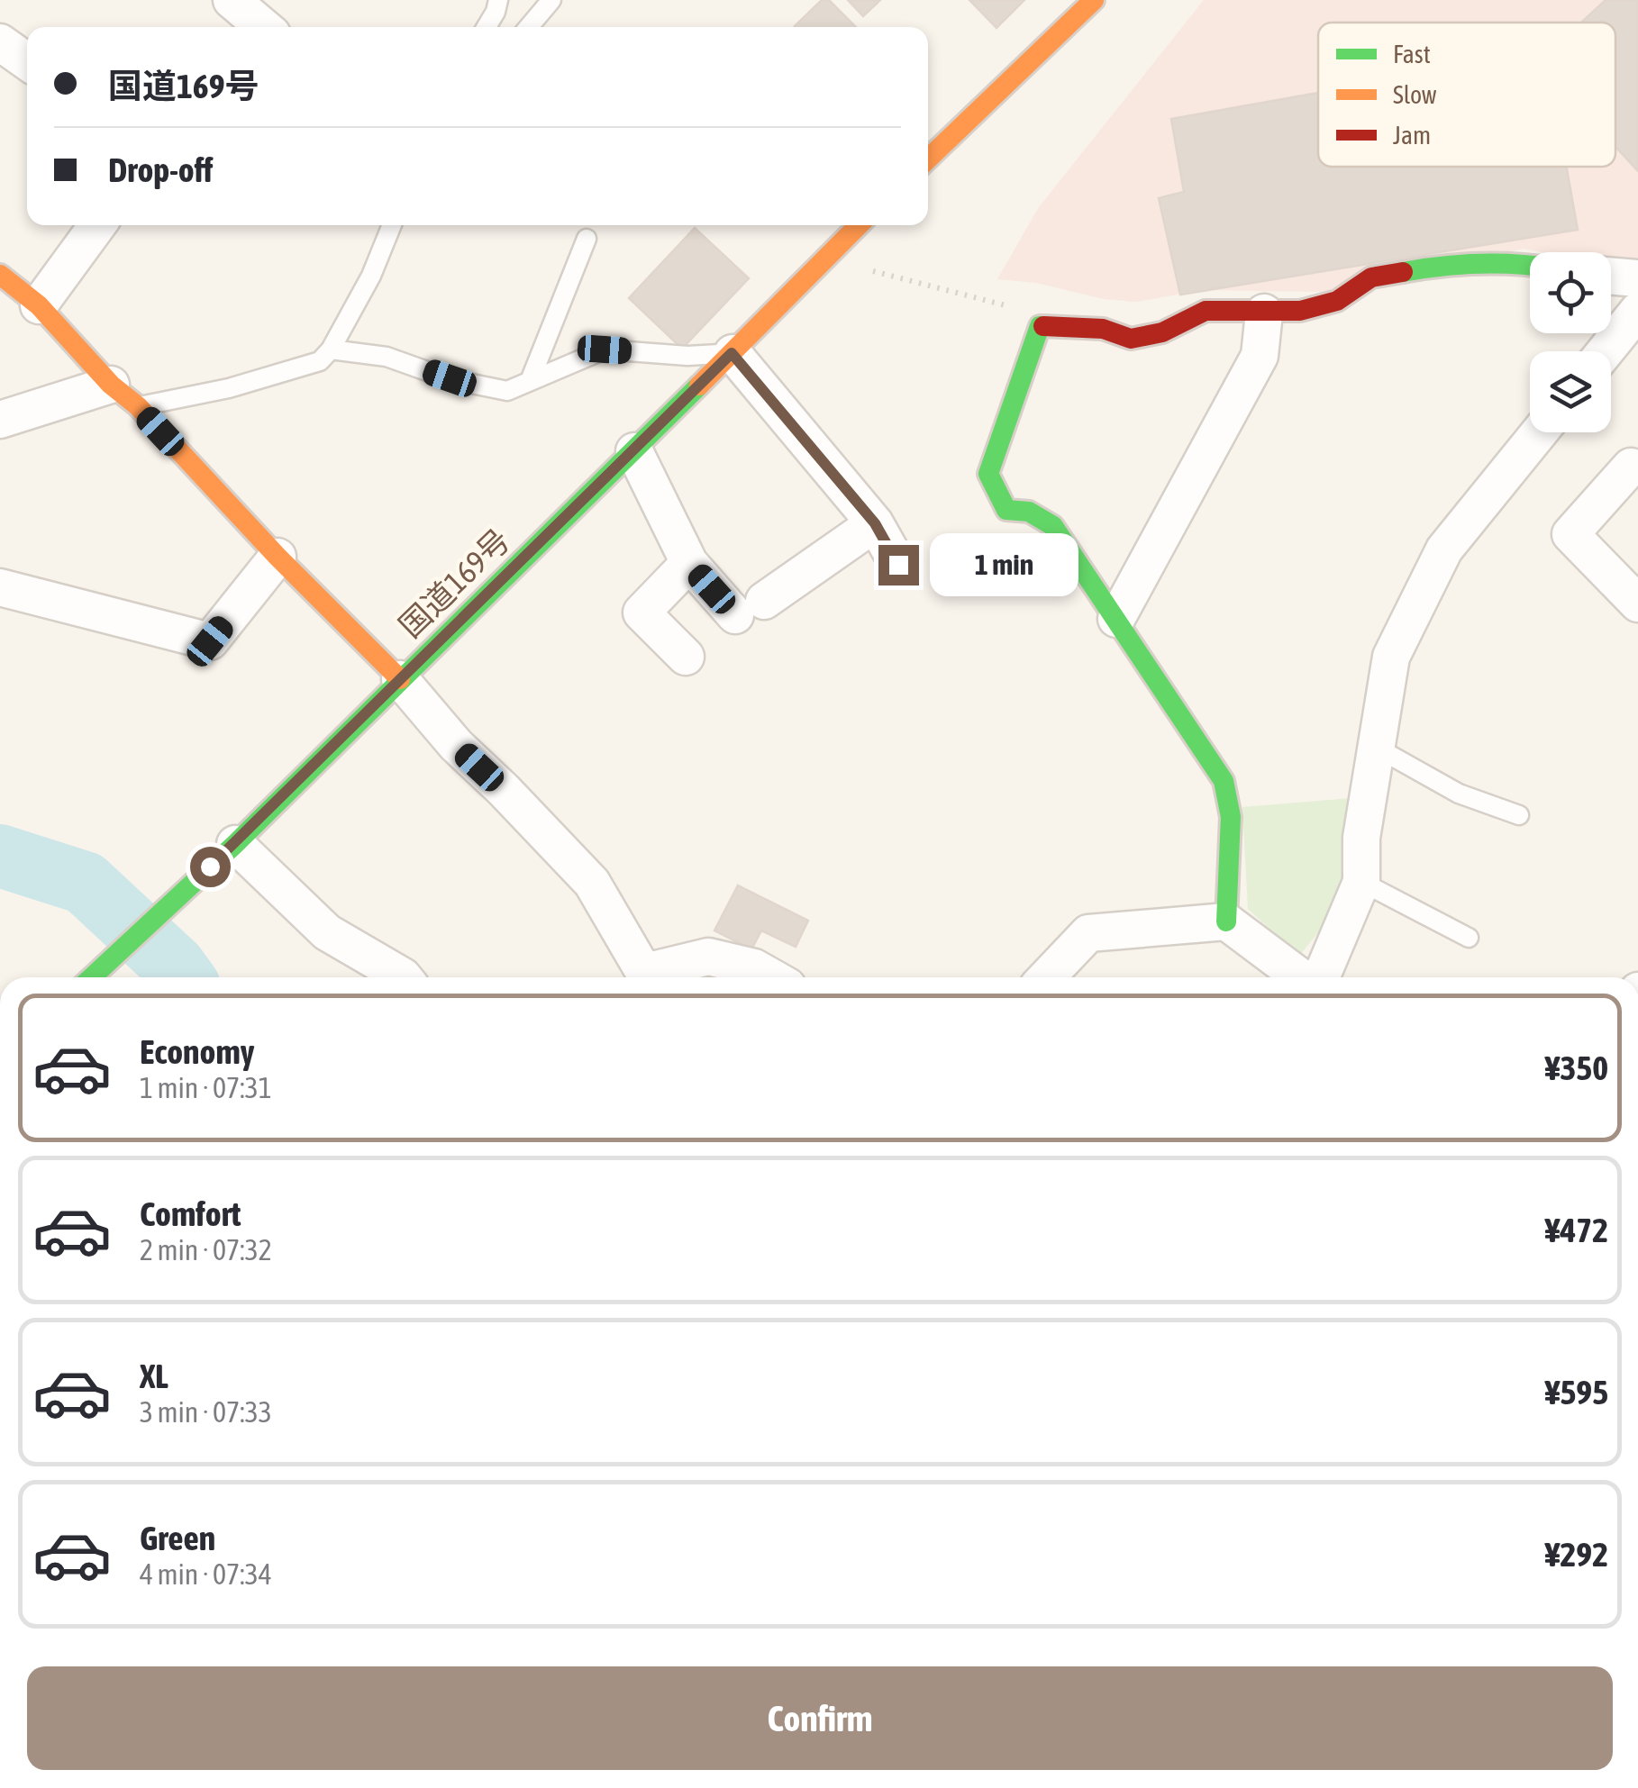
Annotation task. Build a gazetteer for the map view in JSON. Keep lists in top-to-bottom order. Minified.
{"streets":{"main road":["国道169号"]},"legend":["Fast","Slow","Jam"],"page":{"banner":["国道169号","Drop-off"],"bubble":"1 min","list":[{"name":"Economy","note":"1 min · 07:31","value":"¥350"},{"name":"Comfort","note":"2 min · 07:32","value":"¥472"},{"name":"XL","note":"3 min · 07:33","value":"¥595"},{"name":"Green","note":"4 min · 07:34","value":"¥292"}],"buttons":"Confirm"}}
